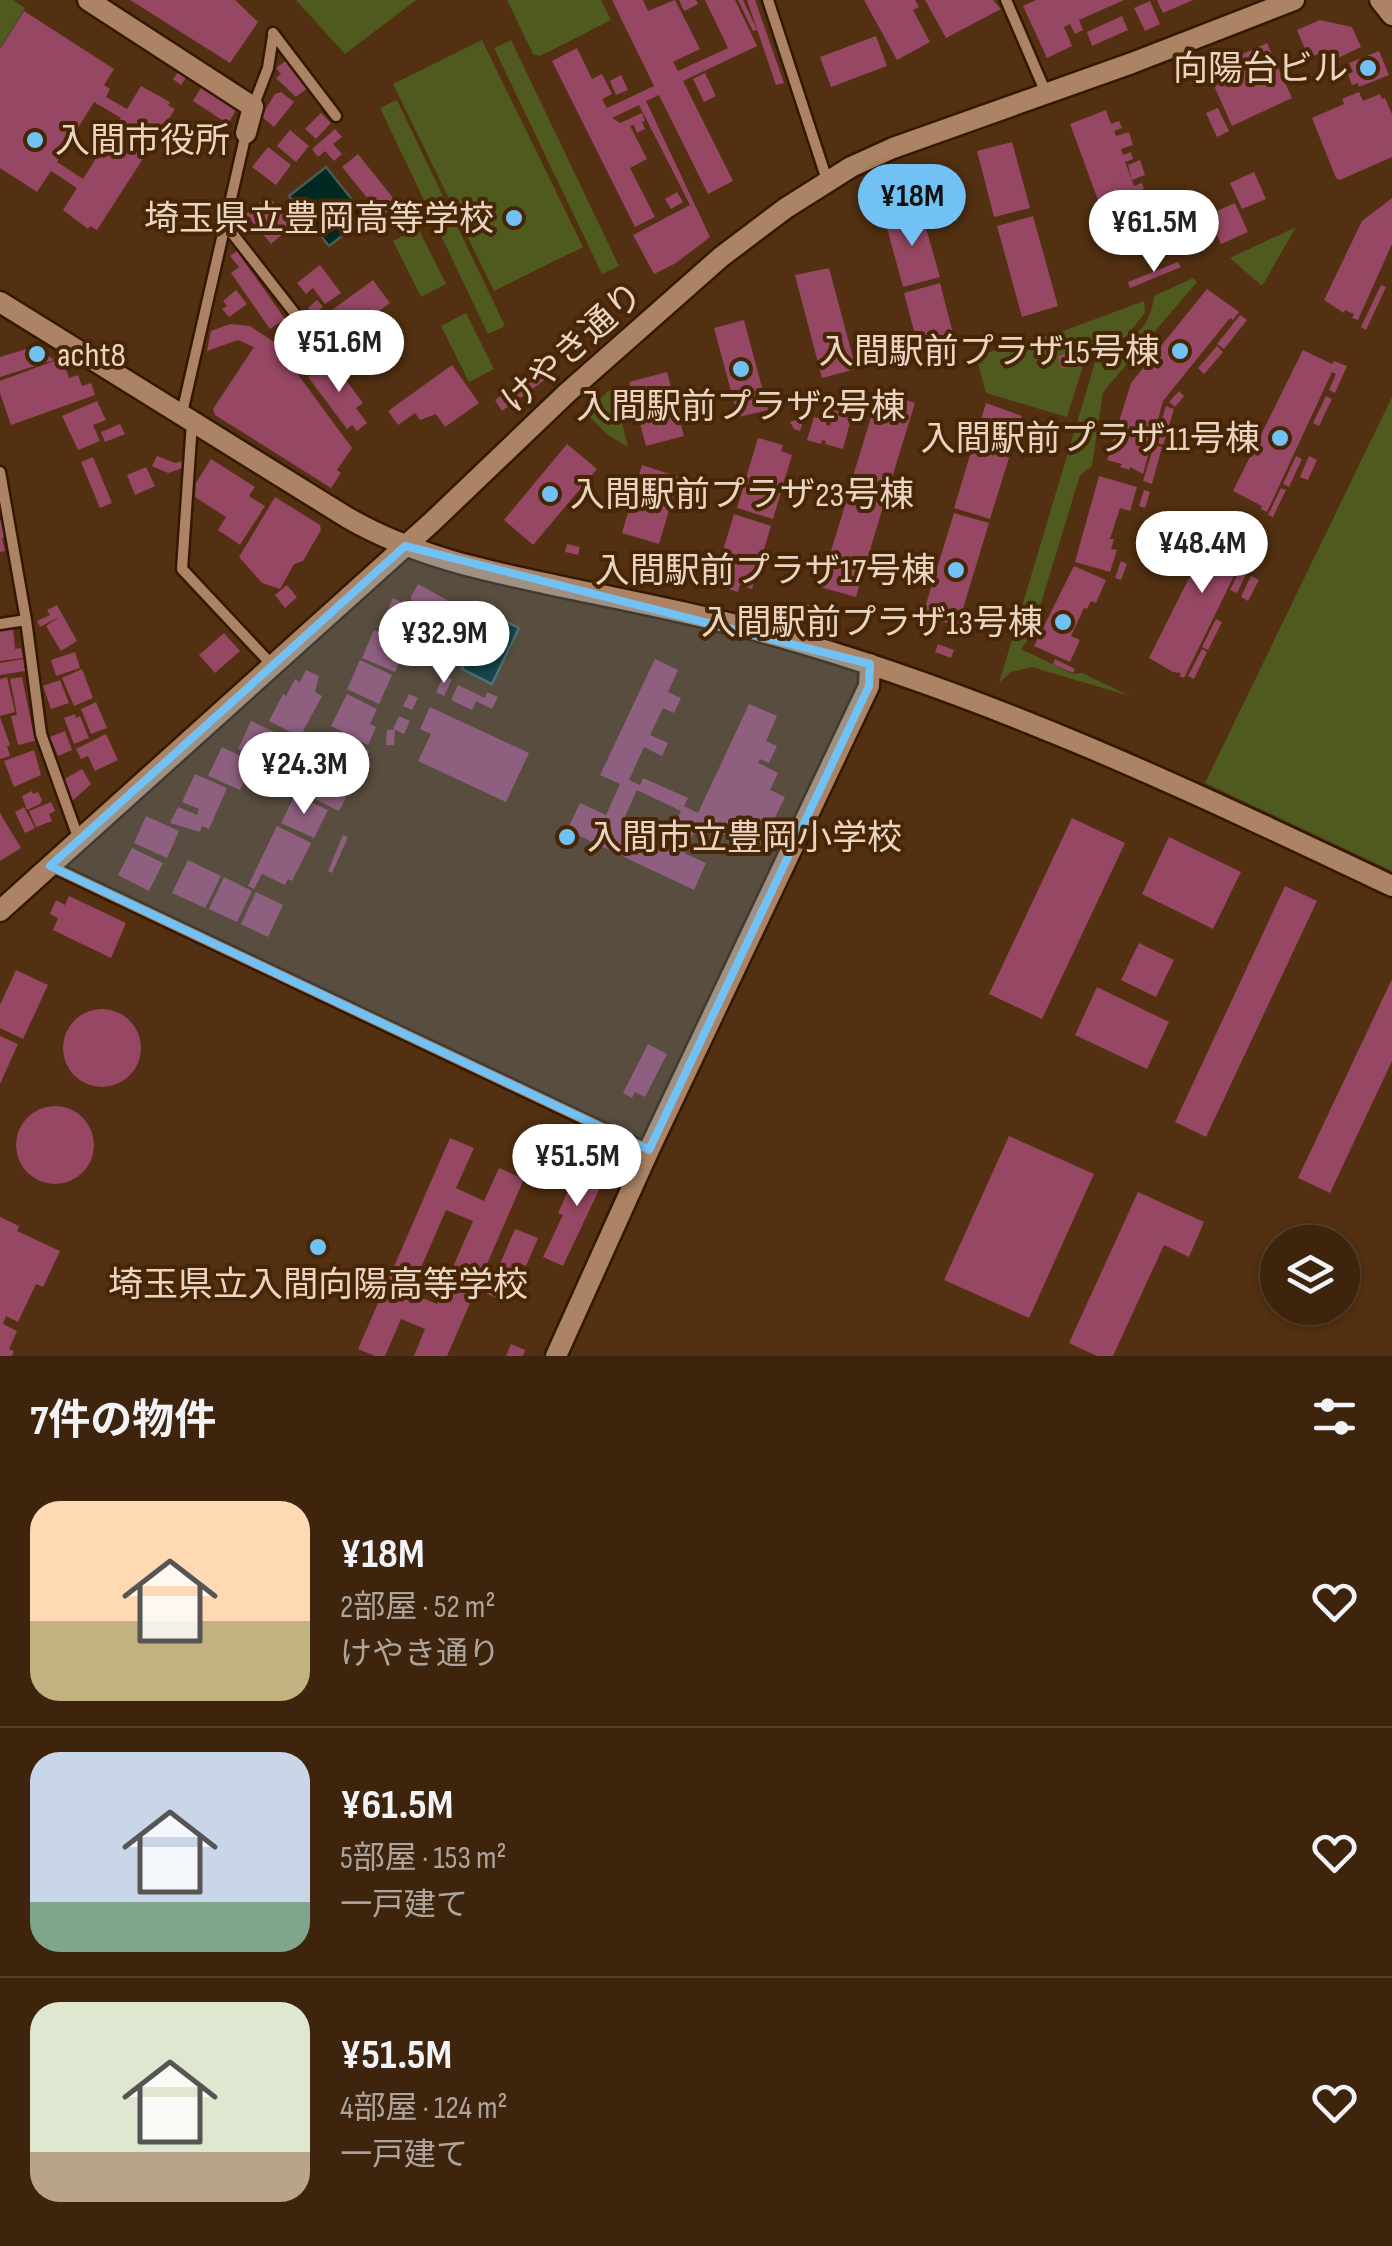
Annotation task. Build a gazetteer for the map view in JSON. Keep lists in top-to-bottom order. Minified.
{"streets":{"street":["けやき通り"]},"places":["向陽台ビル","入間市役所","埼玉県立豊岡高等学校","入間駅前プラザ15号棟","acht8","入間駅前プラザ2号棟","入間駅前プラザ11号棟","入間駅前プラザ23号棟","入間駅前プラザ17号棟","入間駅前プラザ13号棟","入間市立豊岡小学校","埼玉県立入間向陽高等学校"],"page":{"price":["¥18M","¥61.5M","¥51.6M","¥48.4M","¥32.9M","¥24.3M","¥51.5M"],"heading":"7件の物件","list":[{"name":"¥18M","note":"2部屋 · 52 m² · けやき通り"},{"name":"¥61.5M","note":"5部屋 · 153 m² · 一戸建て"},{"name":"¥51.5M","note":"4部屋 · 124 m² · 一戸建て"}]}}
